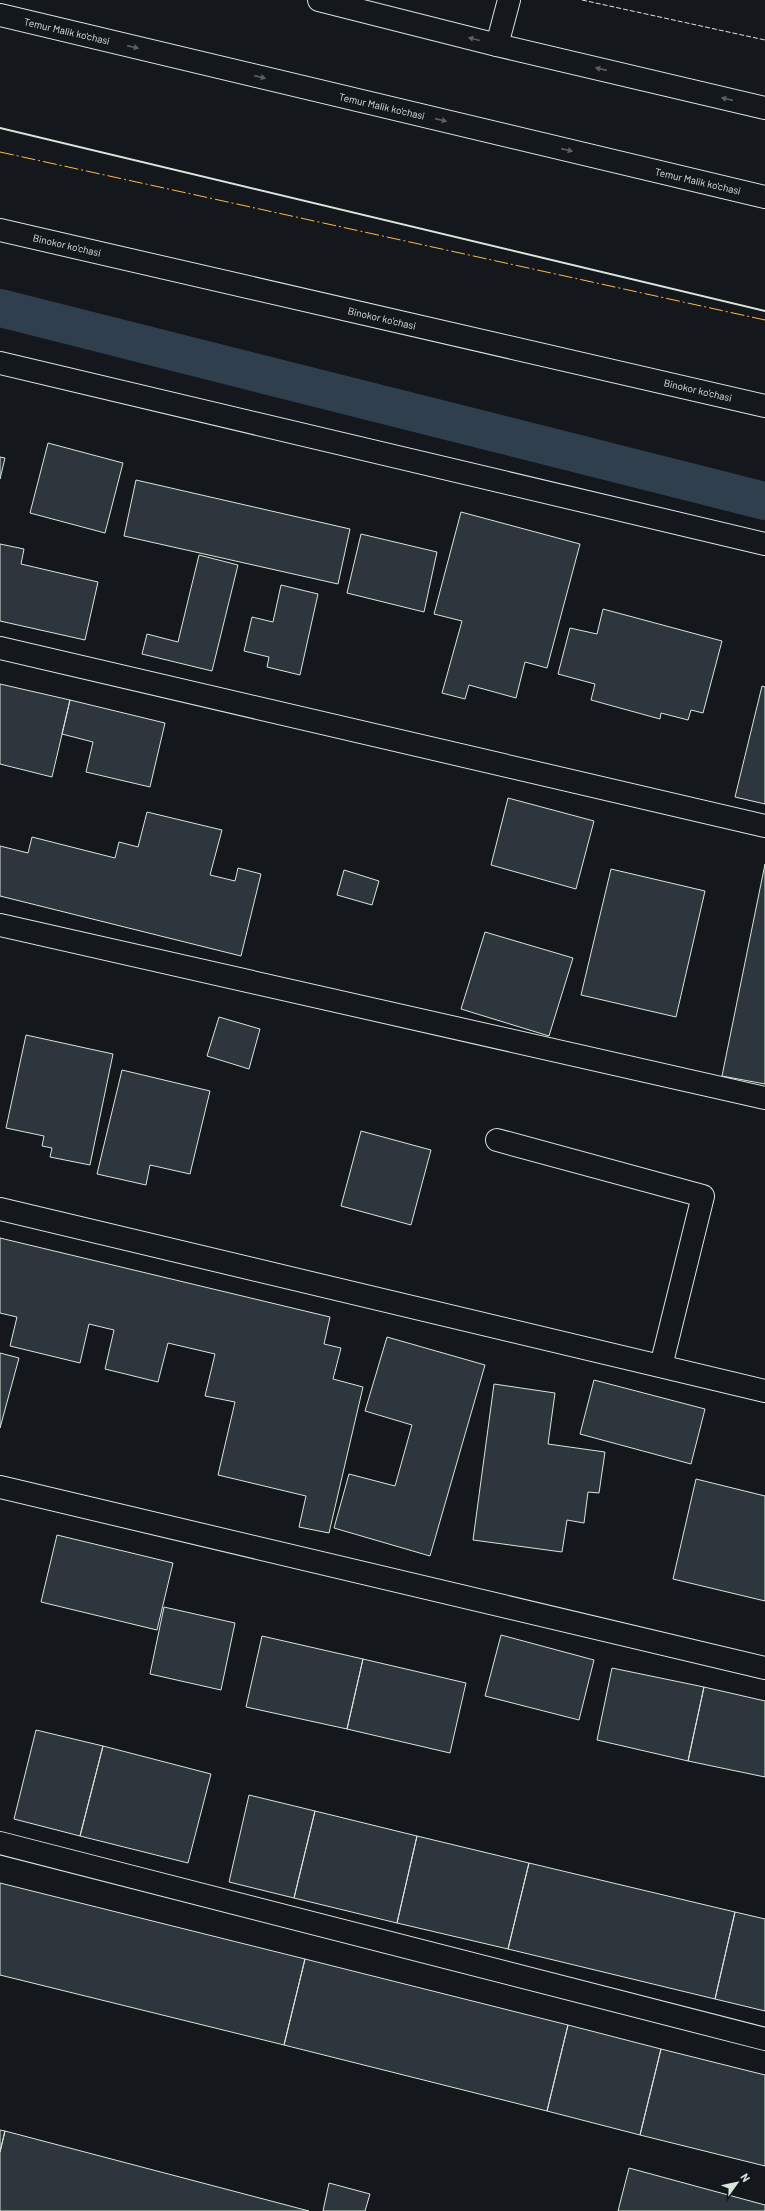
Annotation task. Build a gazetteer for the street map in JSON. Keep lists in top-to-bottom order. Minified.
{"streets":{"main road":["Temur Malik ko'chasi","Binokor ko'chasi"]},"north":"top right"}
